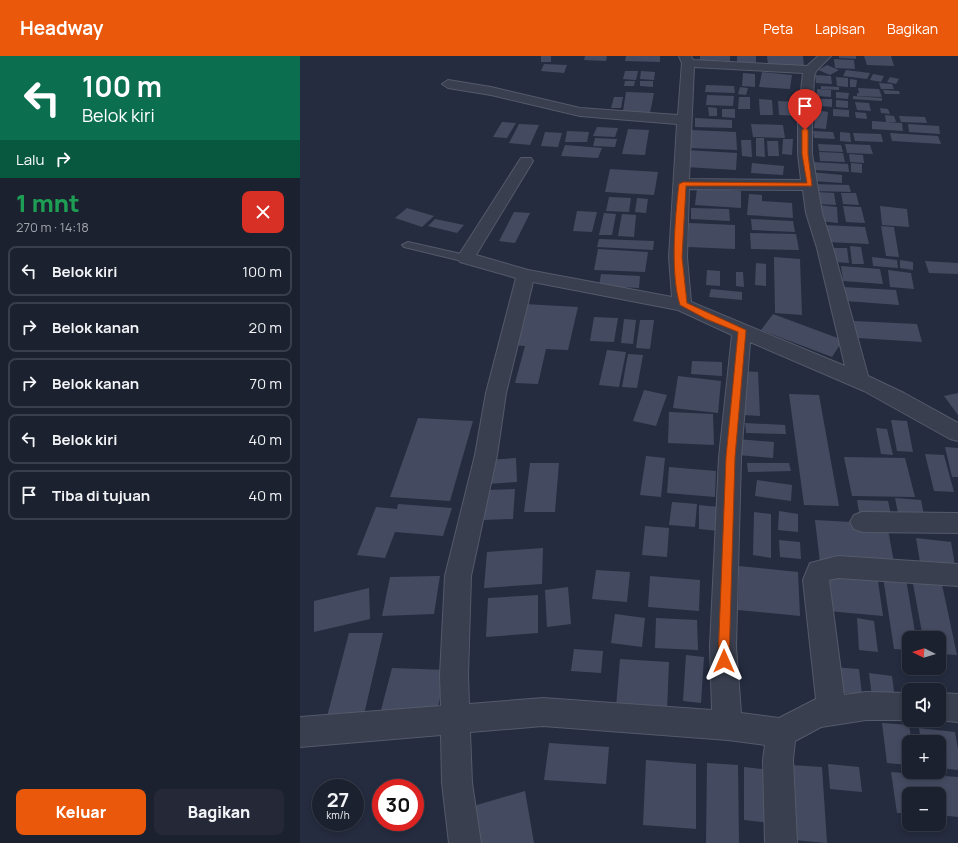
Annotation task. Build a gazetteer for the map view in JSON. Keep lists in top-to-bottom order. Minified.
{"north":"left","page":{"header":"Headway","nav":["Peta","Lapisan","Bagikan"],"turn":["100 m","Belok kiri"],"then":"Lalu","heading":["1 mnt","270 m · 14:18"],"list":[{"name":"Belok kiri","value":"100 m"},{"name":"Belok kanan","value":"20 m"},{"name":"Belok kanan","value":"70 m"},{"name":"Belok kiri","value":"40 m"},{"name":"Tiba di tujuan","value":"40 m"}],"map_buttons":["+","−"],"speed":"27 km/h","limit":"30","buttons":["Keluar","Bagikan"]}}
